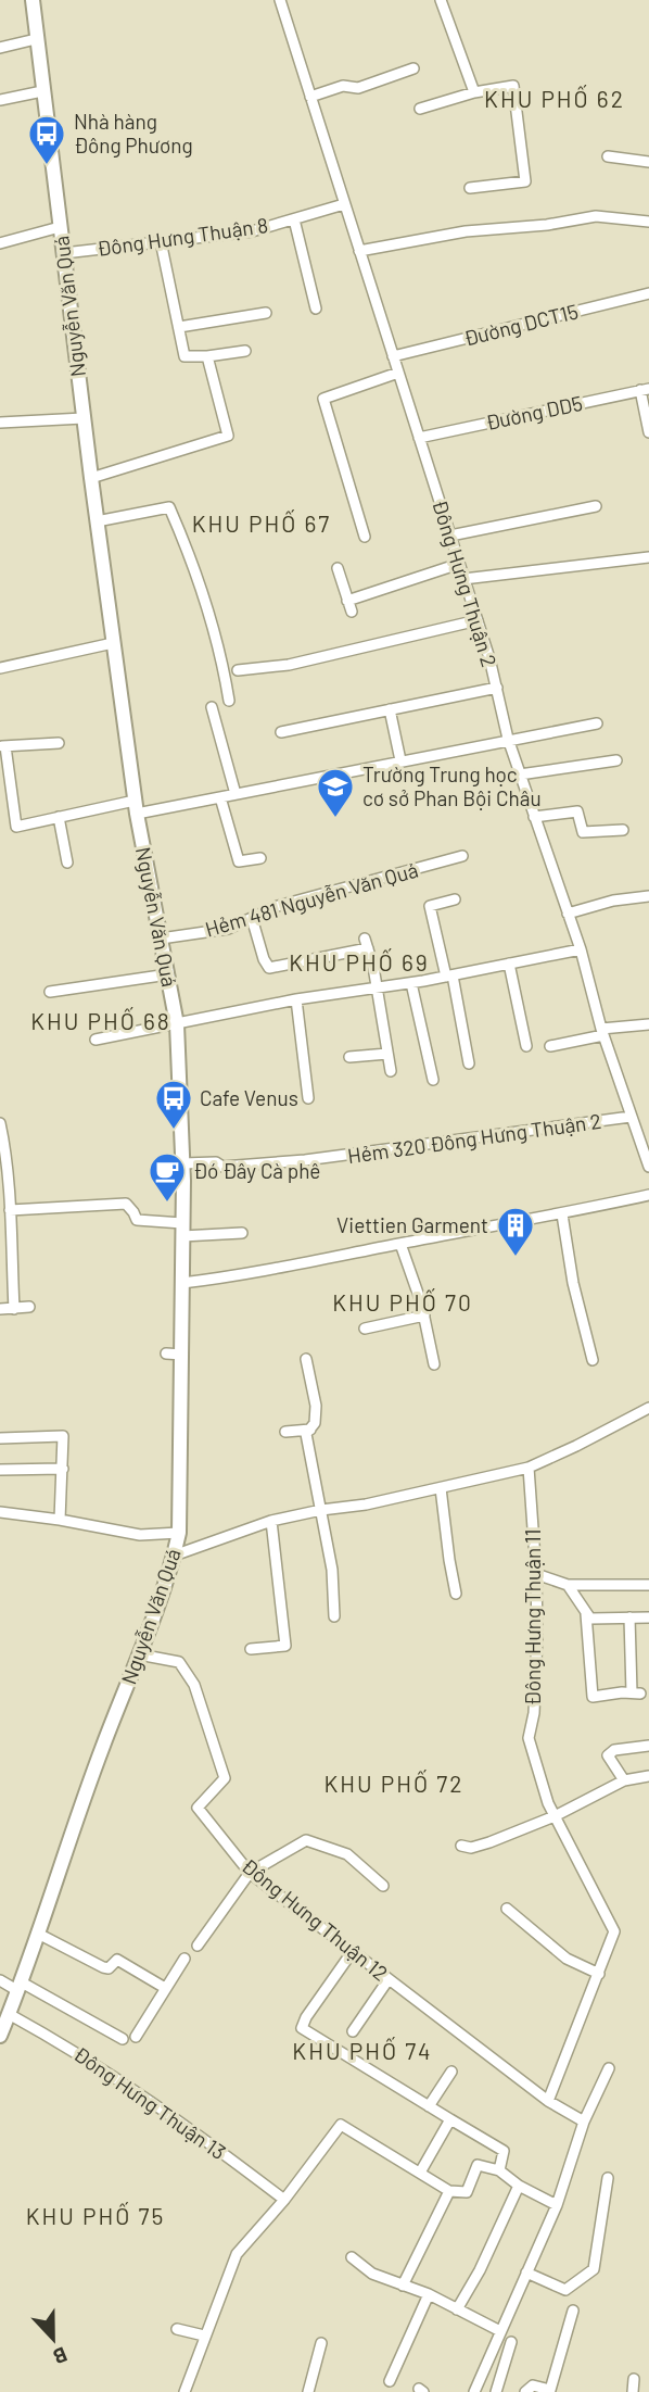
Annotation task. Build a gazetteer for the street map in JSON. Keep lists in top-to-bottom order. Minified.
{"streets":{"main road":["Nguyễn Văn Quá"],"street":["Đông Hưng Thuận 8","Đường DCT15","Đường DD5","Đông Hưng Thuận 2","Hẻm 481 Nguyễn Văn Quá","Hẻm 320 Đông Hưng Thuận 2","Đông Hưng Thuận 11","Đông Hưng Thuận 12","Đông Hưng Thuận 13"]},"crossings":[["Đông Hưng Thuận 8","Nguyễn Văn Quá"],["Đông Hưng Thuận 8","Đông Hưng Thuận 2"],["Nguyễn Văn Quá","Hẻm 481 Nguyễn Văn Quá"],["Nguyễn Văn Quá","Hẻm 320 Đông Hưng Thuận 2"],["Nguyễn Văn Quá","Đông Hưng Thuận 12"],["Nguyễn Văn Quá","Đông Hưng Thuận 13"],["Đường DCT15","Đông Hưng Thuận 2"],["Đường DD5","Đông Hưng Thuận 2"],["Đông Hưng Thuận 2","Hẻm 320 Đông Hưng Thuận 2"],["Đông Hưng Thuận 11","Đông Hưng Thuận 12"]],"districts":["KHU PHỐ 62","KHU PHỐ 67","KHU PHỐ 69","KHU PHỐ 68","KHU PHỐ 70","KHU PHỐ 72","KHU PHỐ 74","KHU PHỐ 75"],"places":{"bus stop":["Nhà hàng Đông Phương","Cafe Venus"],"school or university":["Trường Trung học cơ sở Phan Bội Châu"],"cafe":["Đó Đây Cà phê"],"building":["Viettien Garment"]},"north":"bottom"}
